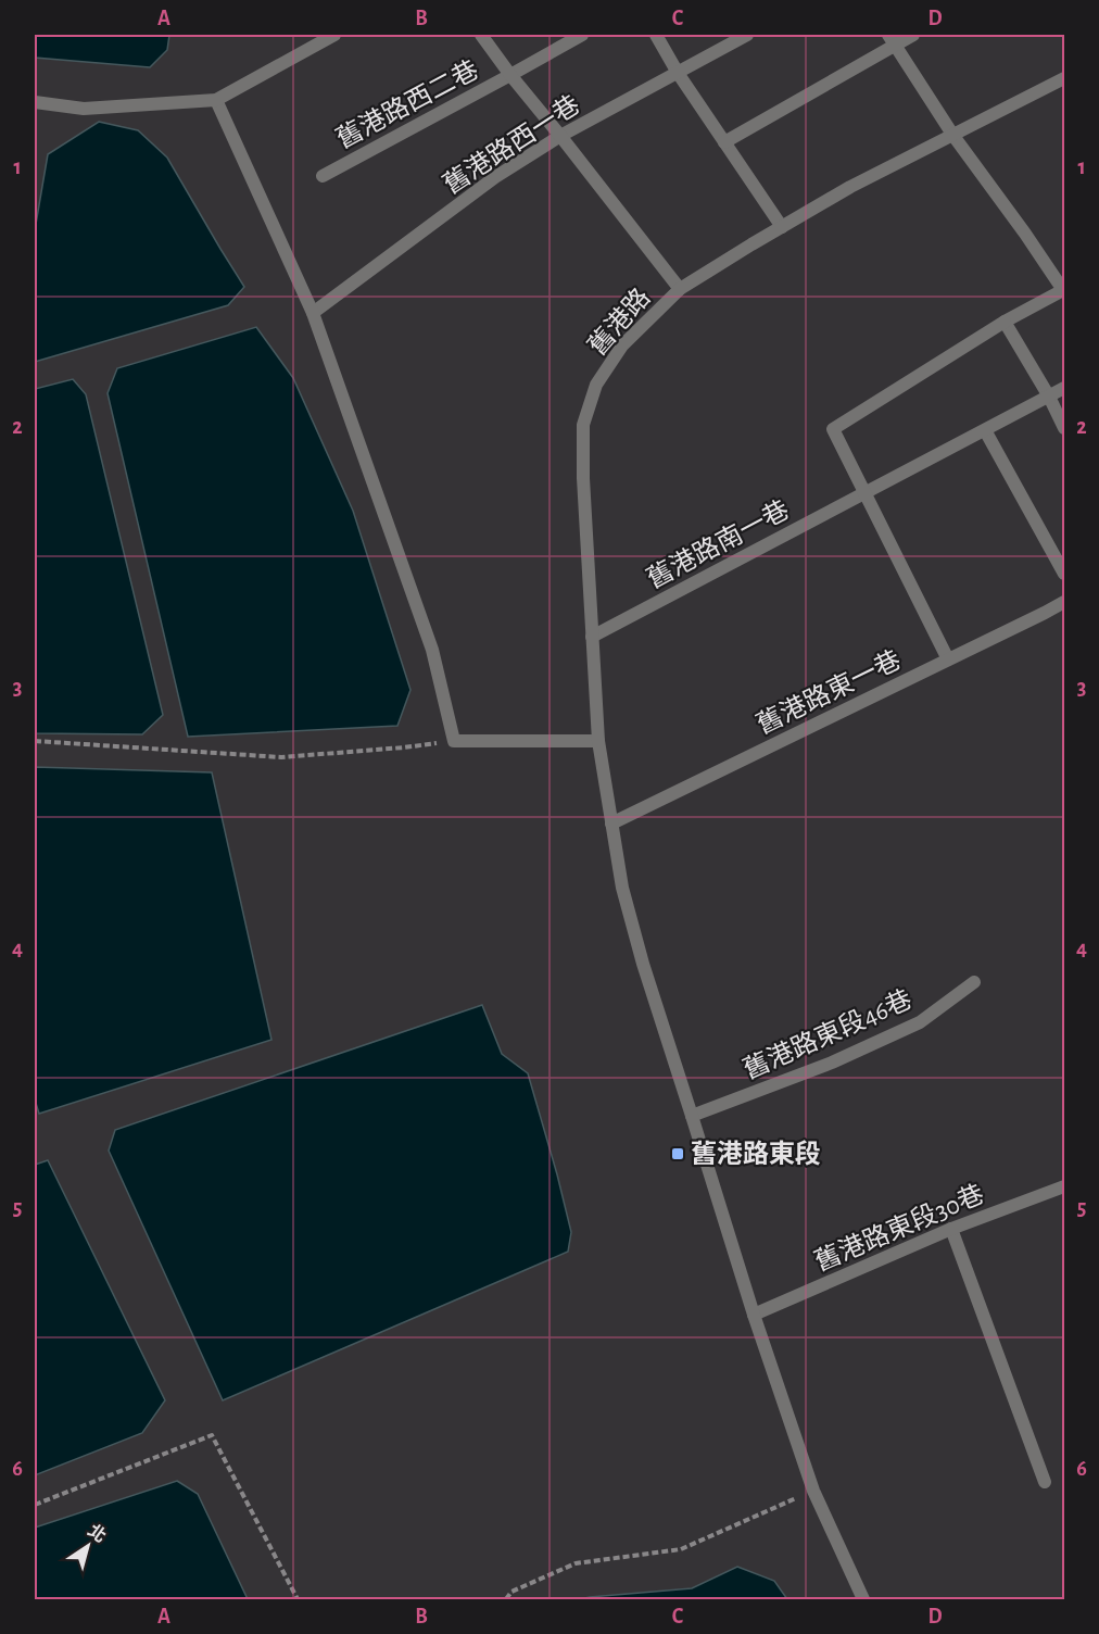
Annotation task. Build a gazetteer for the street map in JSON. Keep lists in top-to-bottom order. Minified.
{"streets":{"street":["舊港路西二巷","舊港路西一巷","舊港路","舊港路南一巷","舊港路東一巷","舊港路東段46巷","舊港路東段30巷"]},"crossings":[["舊港路","舊港路南一巷"],["舊港路","舊港路東一巷"]],"places":{"transit":["舊港路東段"]},"north":"top right","grid":{"columns":["A","B","C","D"],"rows":["1","2","3","4","5","6"]}}
